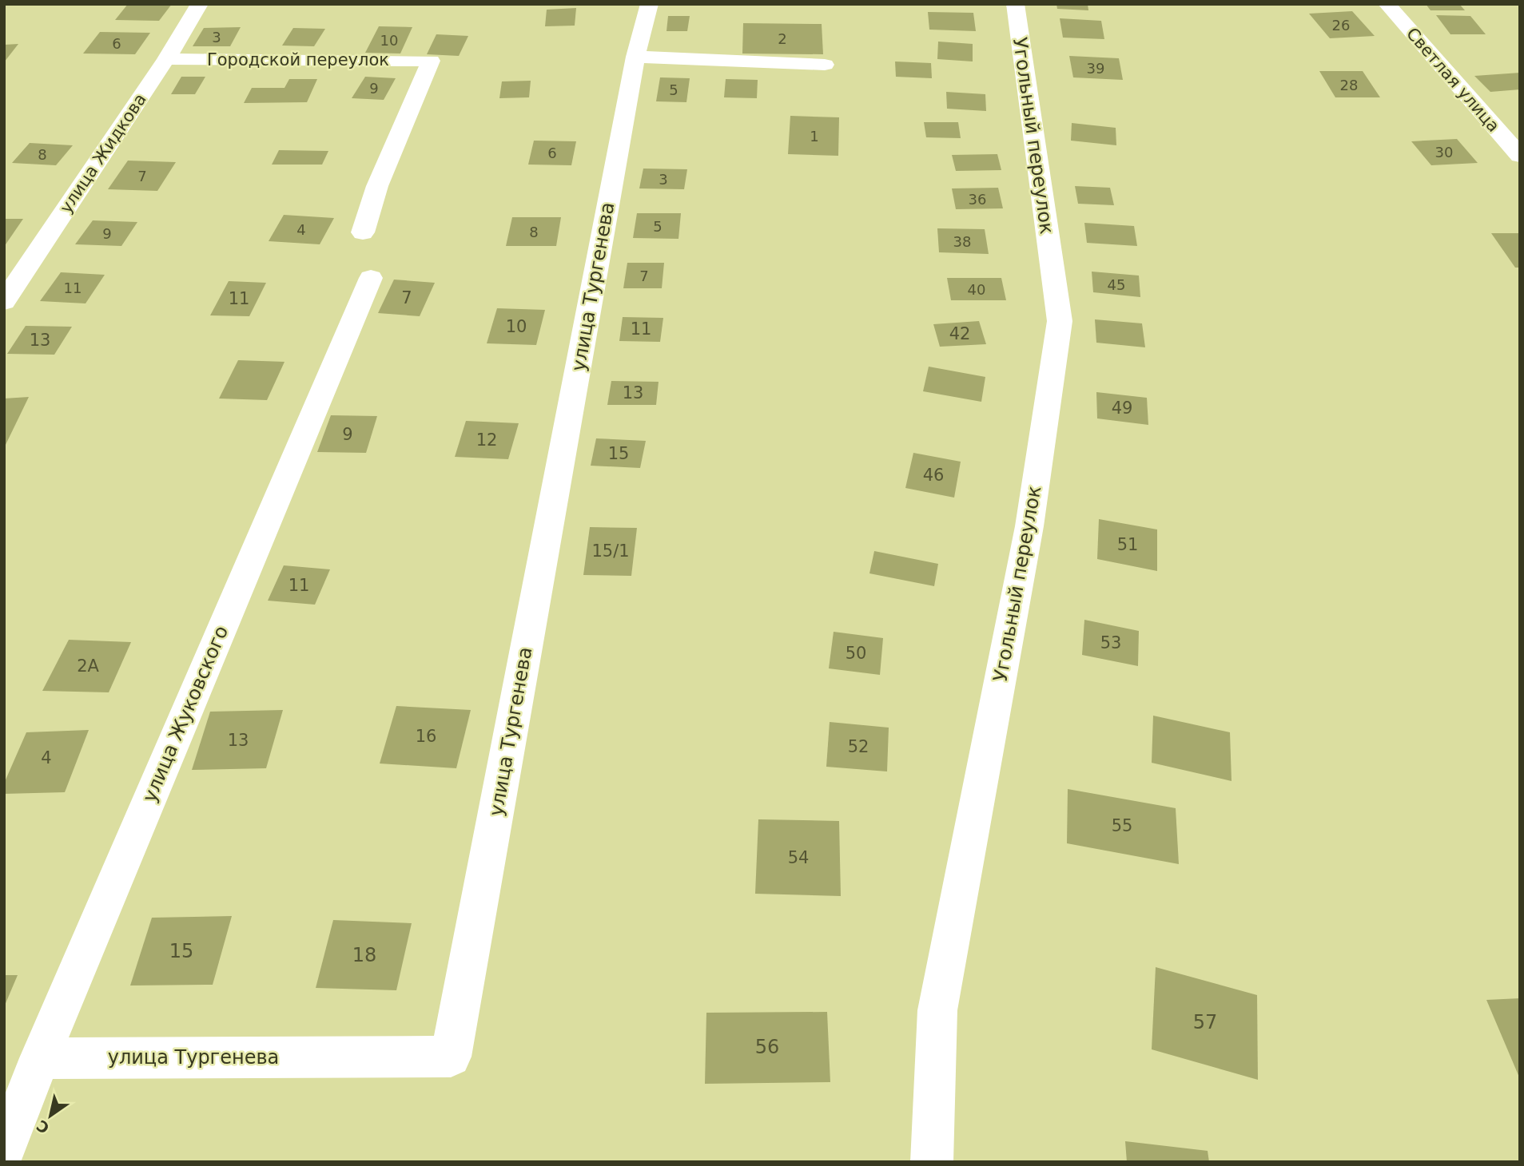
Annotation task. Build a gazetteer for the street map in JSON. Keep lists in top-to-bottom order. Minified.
{"streets":{"street":["Городской переулок","Светлая улица","Угольный переулок","улица Жидкова","улица Тургенева","улица Жуковского"]},"crossings":[["Городской переулок","улица Жидкова"],["улица Тургенева","улица Жуковского"]],"house_numbers":["26","3","2","10","6","39","28","9","5","1","30","6","8","7","3","36","5","4","8","9","38","7","45","11","40","7","11","10","11","42","13","13","49","9","12","15","46","51","15/1","11","53","50","2А","16","13","52","4","55","54","15","18","57","56"],"north":"bottom left"}
